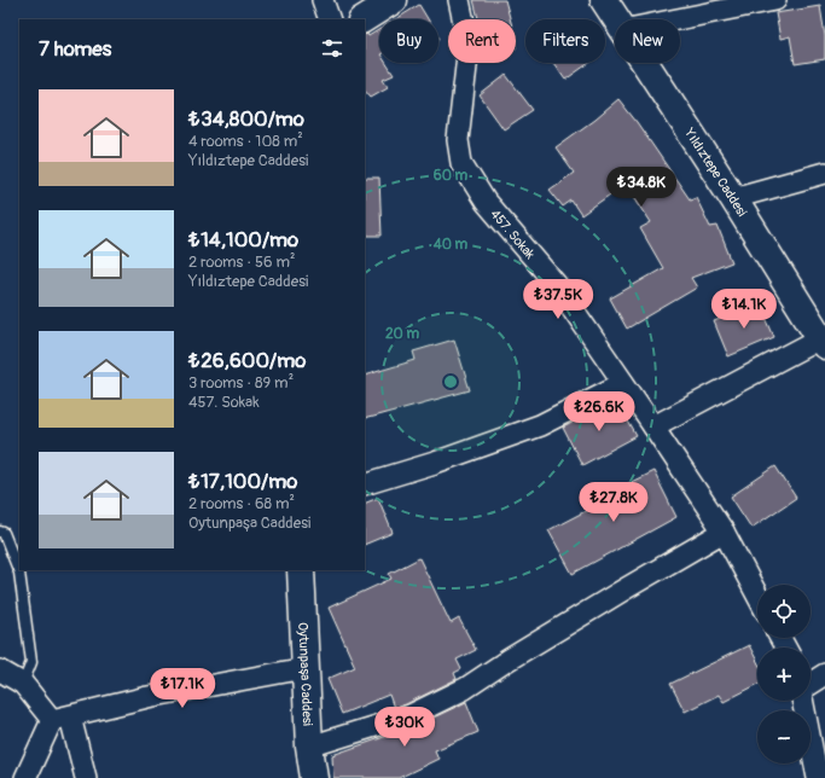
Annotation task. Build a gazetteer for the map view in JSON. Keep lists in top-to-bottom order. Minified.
{"streets":{"street":["Yıldıztepe Caddesi","457. Sokak","Oytunpaşa Caddesi"]},"page":{"chip":["Buy","Rent","Filters","New"],"heading":"7 homes","list":[{"name":"₺34,800/mo","note":"4 rooms · 108 m² · Yıldıztepe Caddesi"},{"name":"₺14,100/mo","note":"2 rooms · 56 m² · Yıldıztepe Caddesi"},{"name":"₺26,600/mo","note":"3 rooms · 89 m² · 457. Sokak"},{"name":"₺17,100/mo","note":"2 rooms · 68 m² · Oytunpaşa Caddesi"}],"price":["₺34.8K","₺37.5K","₺14.1K","₺26.6K","₺27.8K","₺17.1K","₺30K"],"map_buttons":["+","−"]},"rings":["60 m","40 m","20 m"]}
